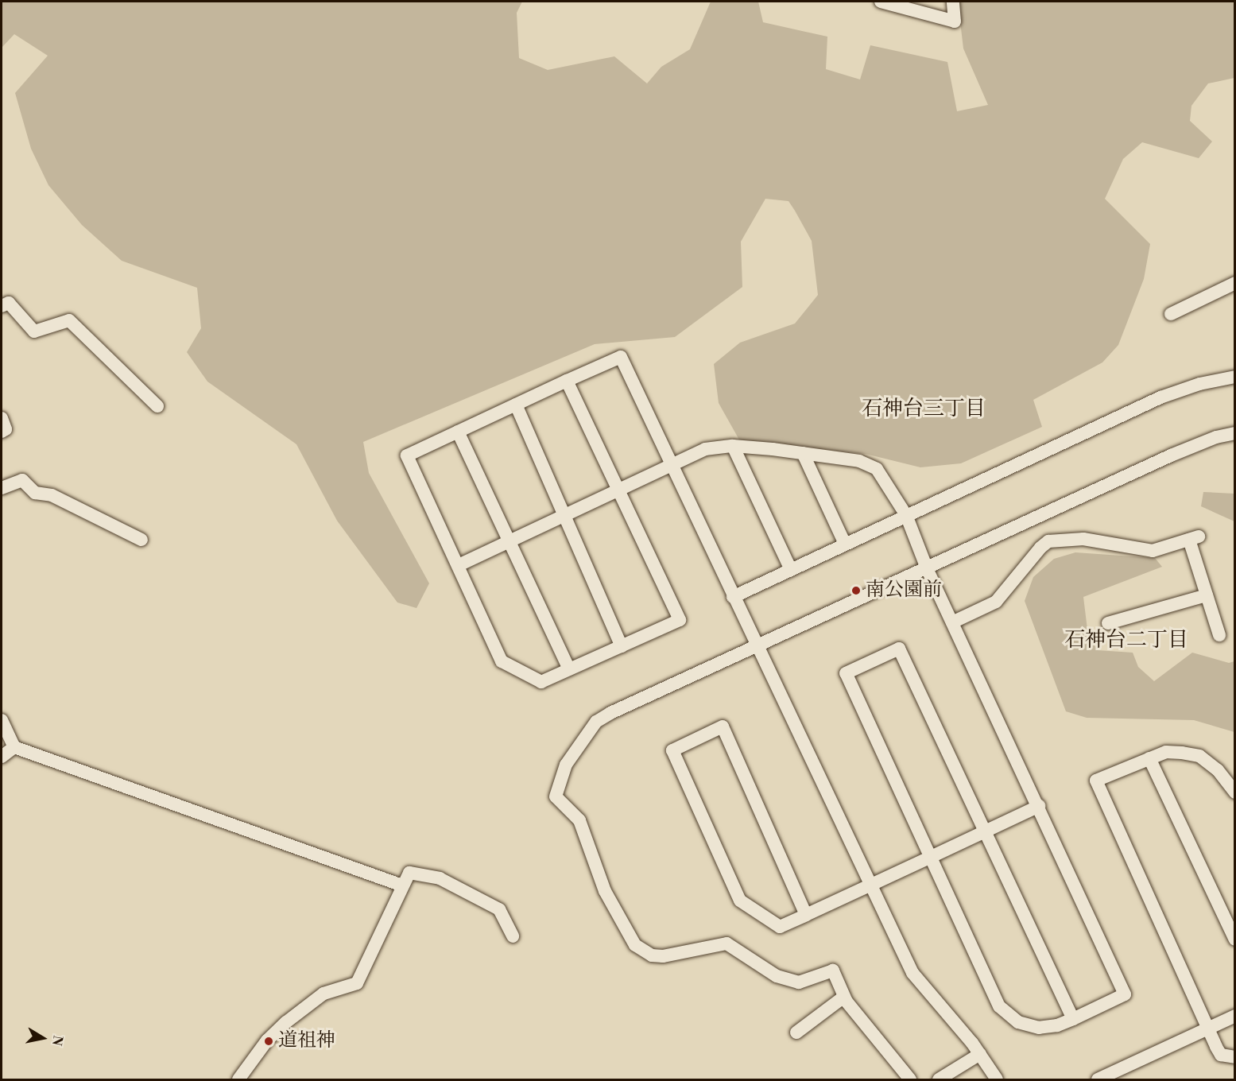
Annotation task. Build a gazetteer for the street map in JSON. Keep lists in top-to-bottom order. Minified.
{"districts":["石神台三丁目","石神台二丁目"],"places":["南公園前","道祖神"],"north":"right"}
